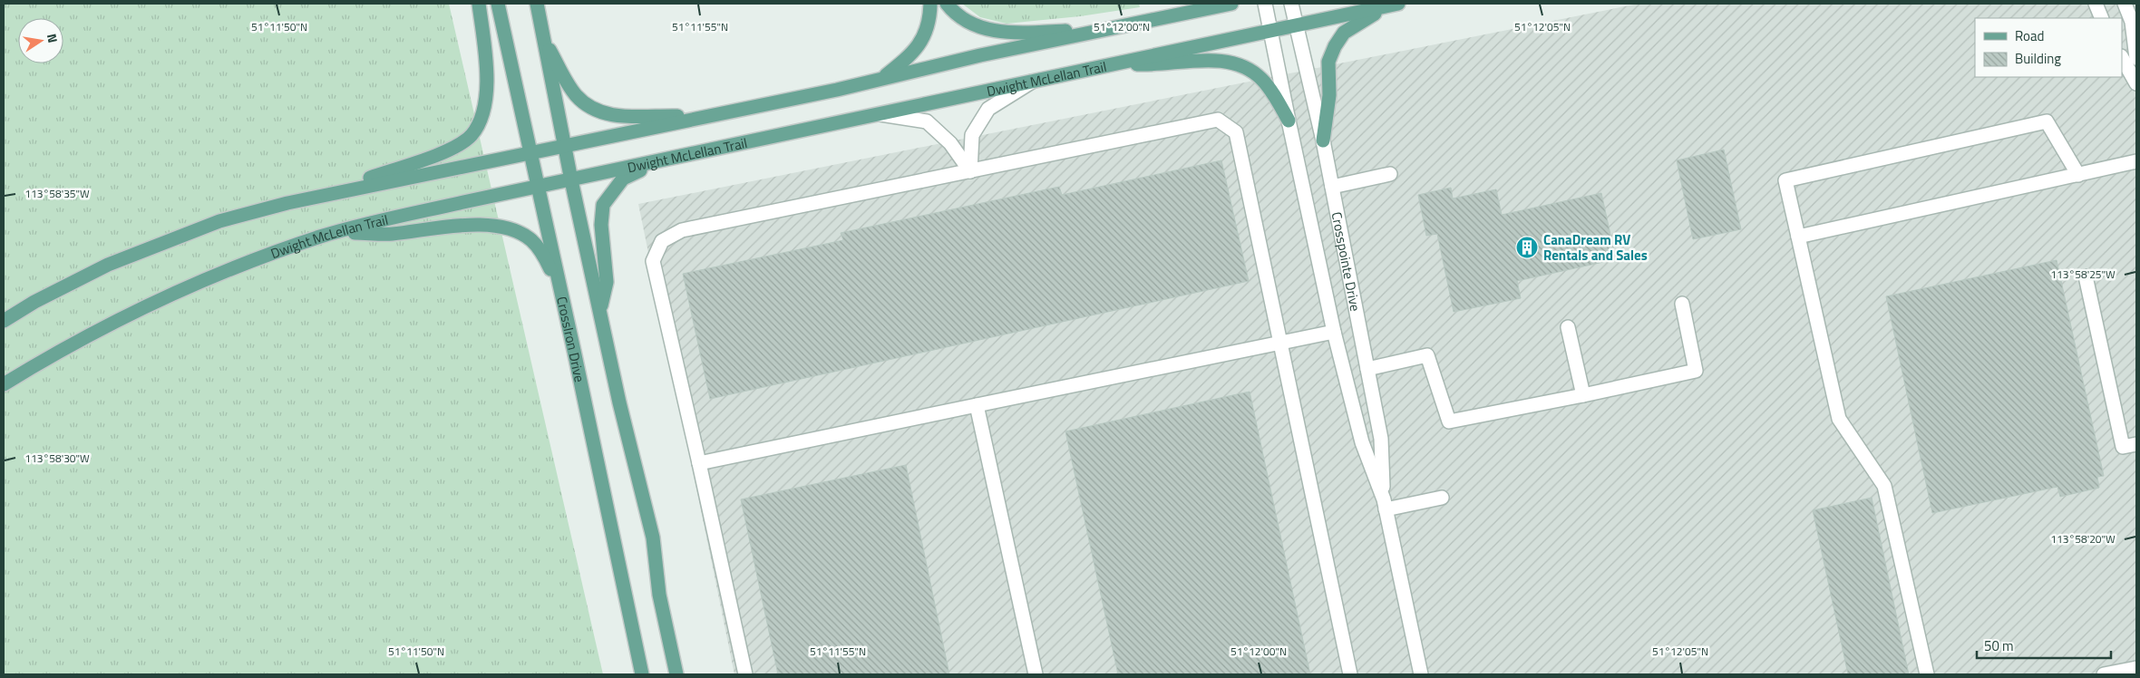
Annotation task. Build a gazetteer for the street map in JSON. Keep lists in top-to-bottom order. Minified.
{"streets":{"main road":["Dwight McLellan Trail","CrossIron Drive"],"street":["Crosspointe Drive"]},"crossings":[["Dwight McLellan Trail","Crosspointe Drive"],["Dwight McLellan Trail","CrossIron Drive"]],"places":{"building":["CanaDream RV Rentals and Sales"]},"legend":["Road","Building"],"scale_bar":"50 m","north":"right","coordinates":["51°11'50\"N","51°11'55\"N","51°12'00\"N","51°12'05\"N","113°58'35\"W","113°58'25\"W","113°58'30\"W","113°58'20\"W"]}
